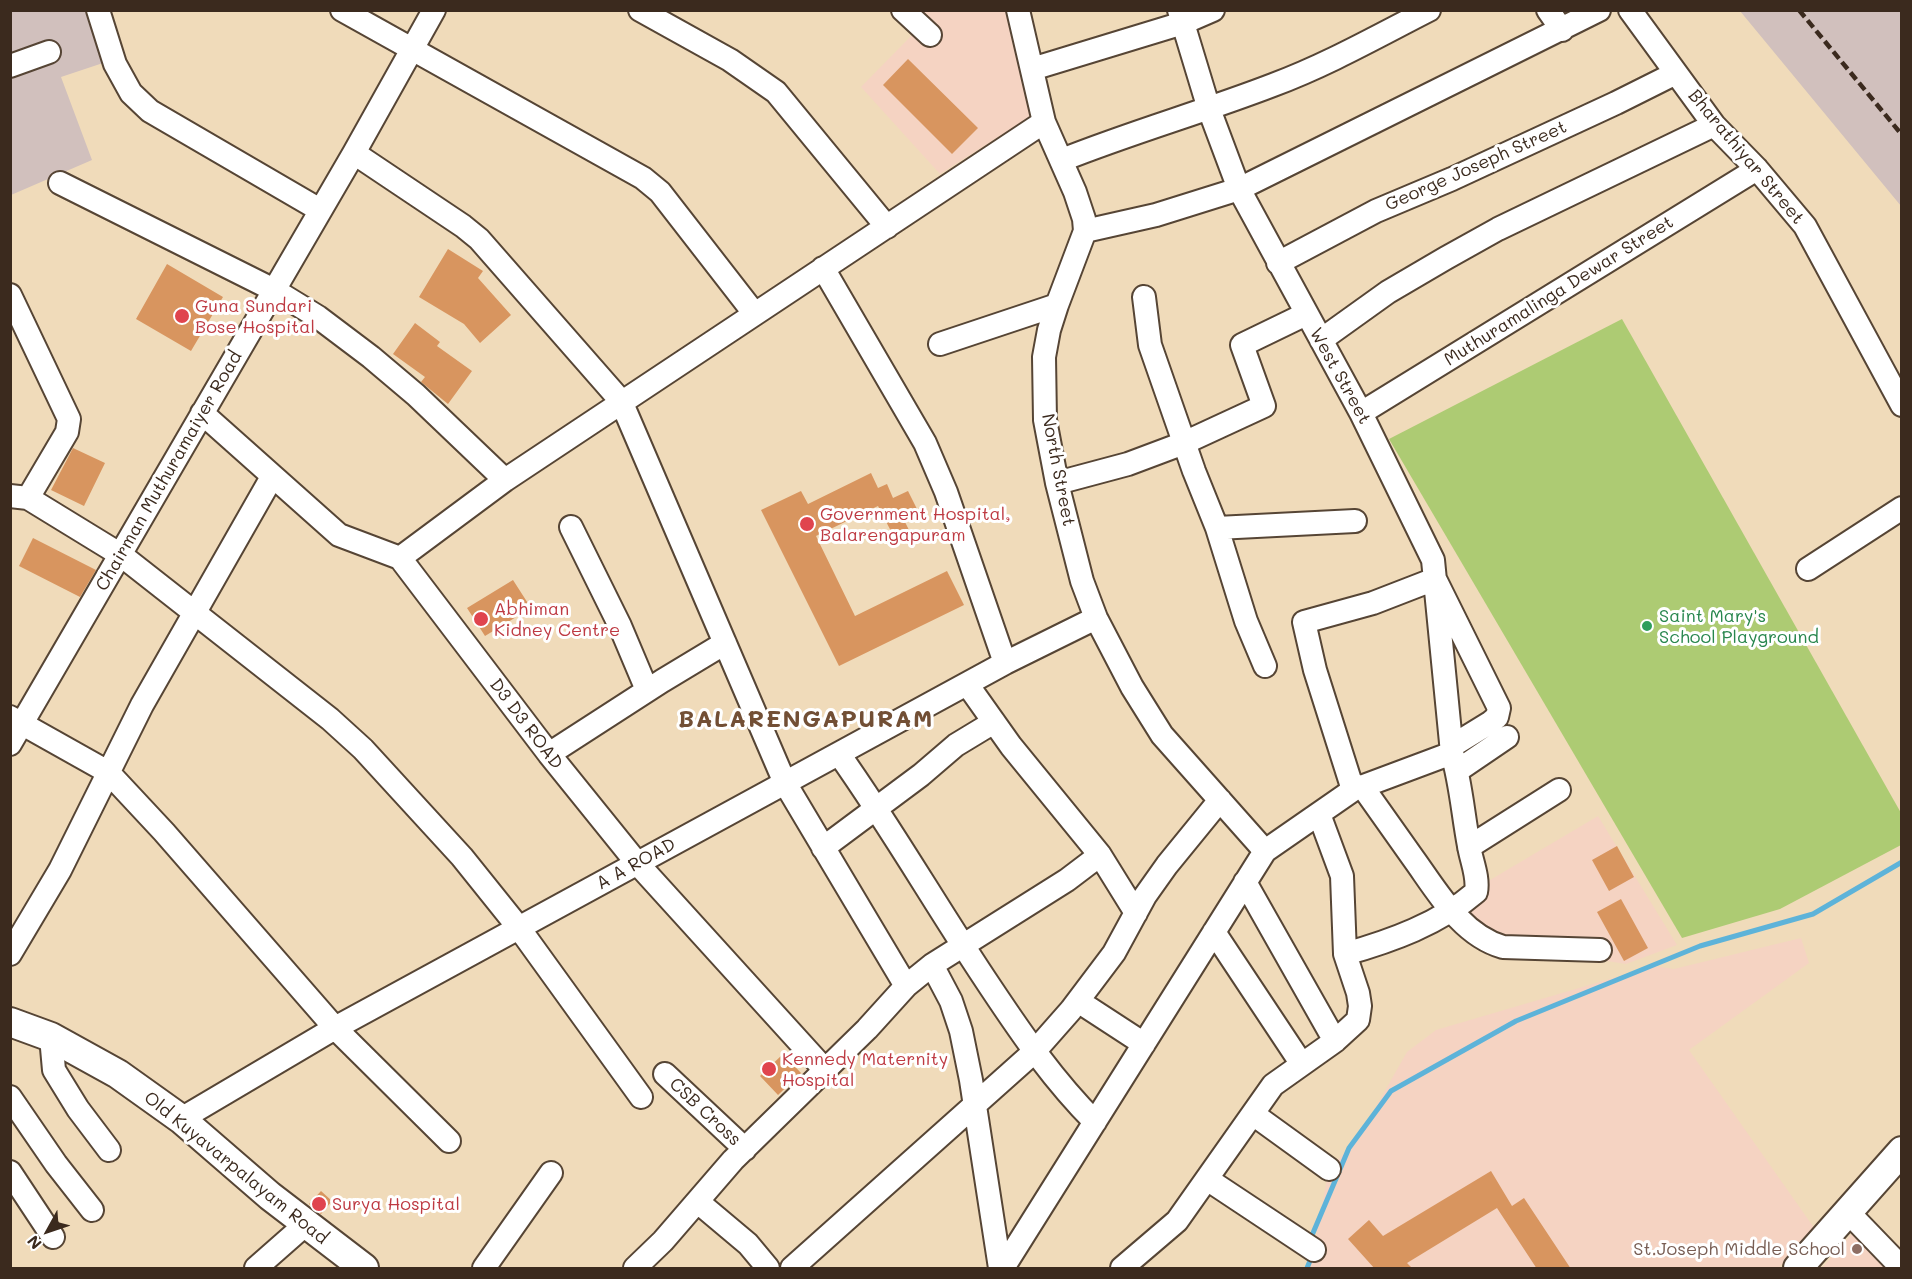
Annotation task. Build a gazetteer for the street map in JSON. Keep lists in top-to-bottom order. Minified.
{"streets":{"main road":["Old Kuyavarpalayam Road"],"street":["Bharathiyar Street","George Joseph Street","Muthuramalinga Dewar Street","West Street","North Street","Chairman Muthuramaiyer Road","D3 D3 ROAD","A A ROAD","CSB Cross"]},"crossings":[["Bharathiyar Street","George Joseph Street"],["Bharathiyar Street","Muthuramalinga Dewar Street"],["George Joseph Street","West Street"],["Muthuramalinga Dewar Street","West Street"],["North Street","A A ROAD"],["D3 D3 ROAD","A A ROAD"],["A A ROAD","Old Kuyavarpalayam Road"]],"districts":["BALARENGAPURAM"],"places":["Guna Sundari Bose Hospital","Government Hospital, Balarengapuram","Abhiman Kidney Centre","Saint Mary's School Playground","Kennedy Maternity Hospital","Surya Hospital","St.Joseph Middle School"],"north":"bottom left"}
